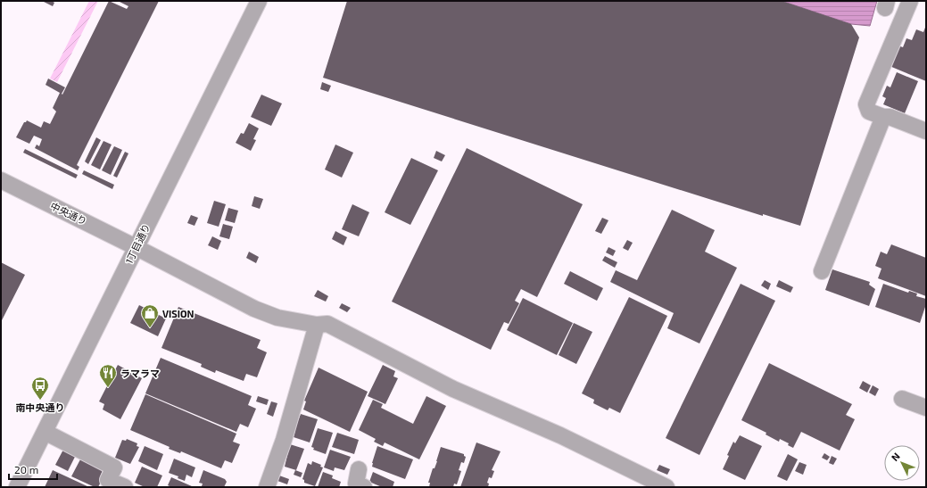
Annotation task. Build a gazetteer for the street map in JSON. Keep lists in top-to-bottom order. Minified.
{"streets":{"street":["中央通り","1丁目通り"]},"crossings":[["中央通り","1丁目通り"]],"places":{"shop":["VISION"],"restaurant":["ラマラマ"],"bus stop":["南中央通り"]},"scale_bar":"20 m","north":"top left"}
